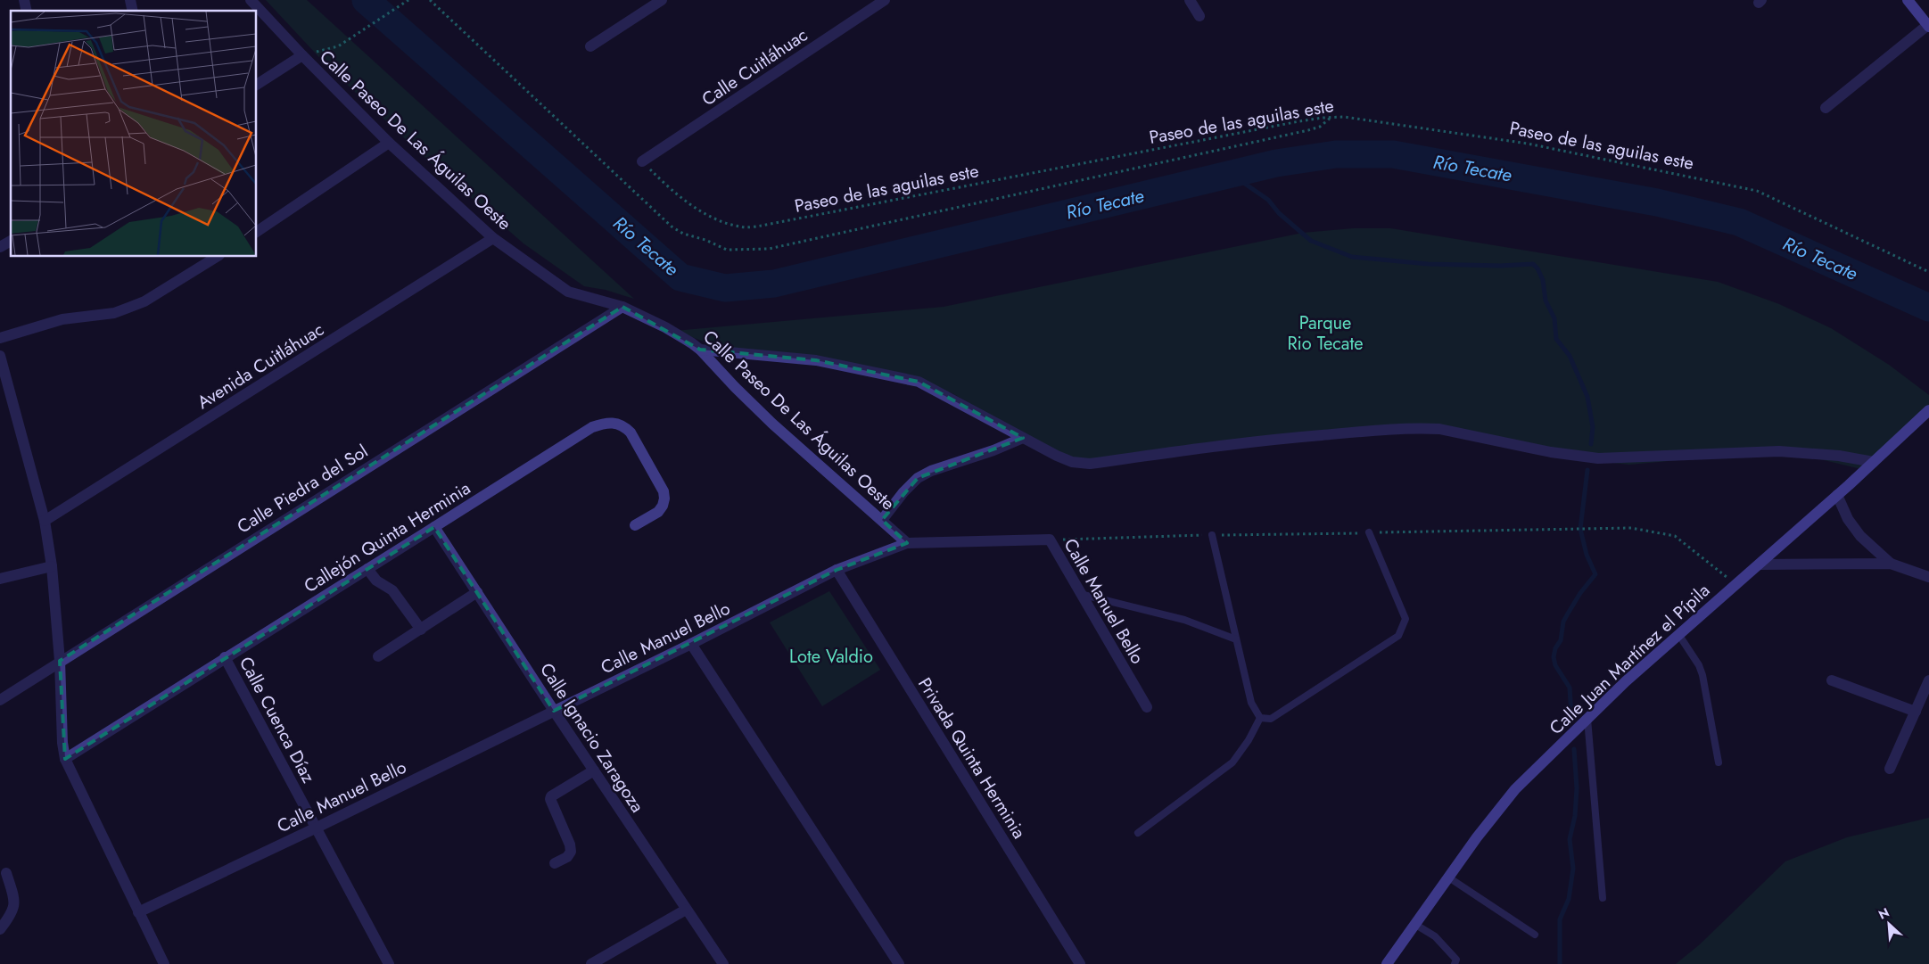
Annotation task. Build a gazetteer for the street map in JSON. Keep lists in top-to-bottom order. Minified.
{"streets":{"main road":["Calle Juan Martínez el Pípila"],"street":["Calle Cuitláhuac","Calle Paseo De Las Águilas Oeste","Avenida Cuitláhuac","Calle Piedra del Sol","Callejón Quinta Herminia","Calle Manuel Bello","Calle Cuenca Díaz","Calle Ignacio Zaragoza","Privada Quinta Herminia"],"path":["Paseo de las aguilas este"]},"crossings":[["Calle Cuitláhuac","Paseo de las aguilas este"],["Calle Paseo De Las Águilas Oeste","Avenida Cuitláhuac"],["Calle Paseo De Las Águilas Oeste","Calle Piedra del Sol"],["Calle Paseo De Las Águilas Oeste","Calle Manuel Bello"],["Callejón Quinta Herminia","Calle Cuenca Díaz"],["Callejón Quinta Herminia","Calle Ignacio Zaragoza"],["Calle Manuel Bello","Calle Cuenca Díaz"],["Calle Manuel Bello","Calle Ignacio Zaragoza"],["Calle Manuel Bello","Privada Quinta Herminia"]],"water":["Río Tecate"],"parks":["Parque Rio Tecate","Lote Valdio"],"north":"top left"}
